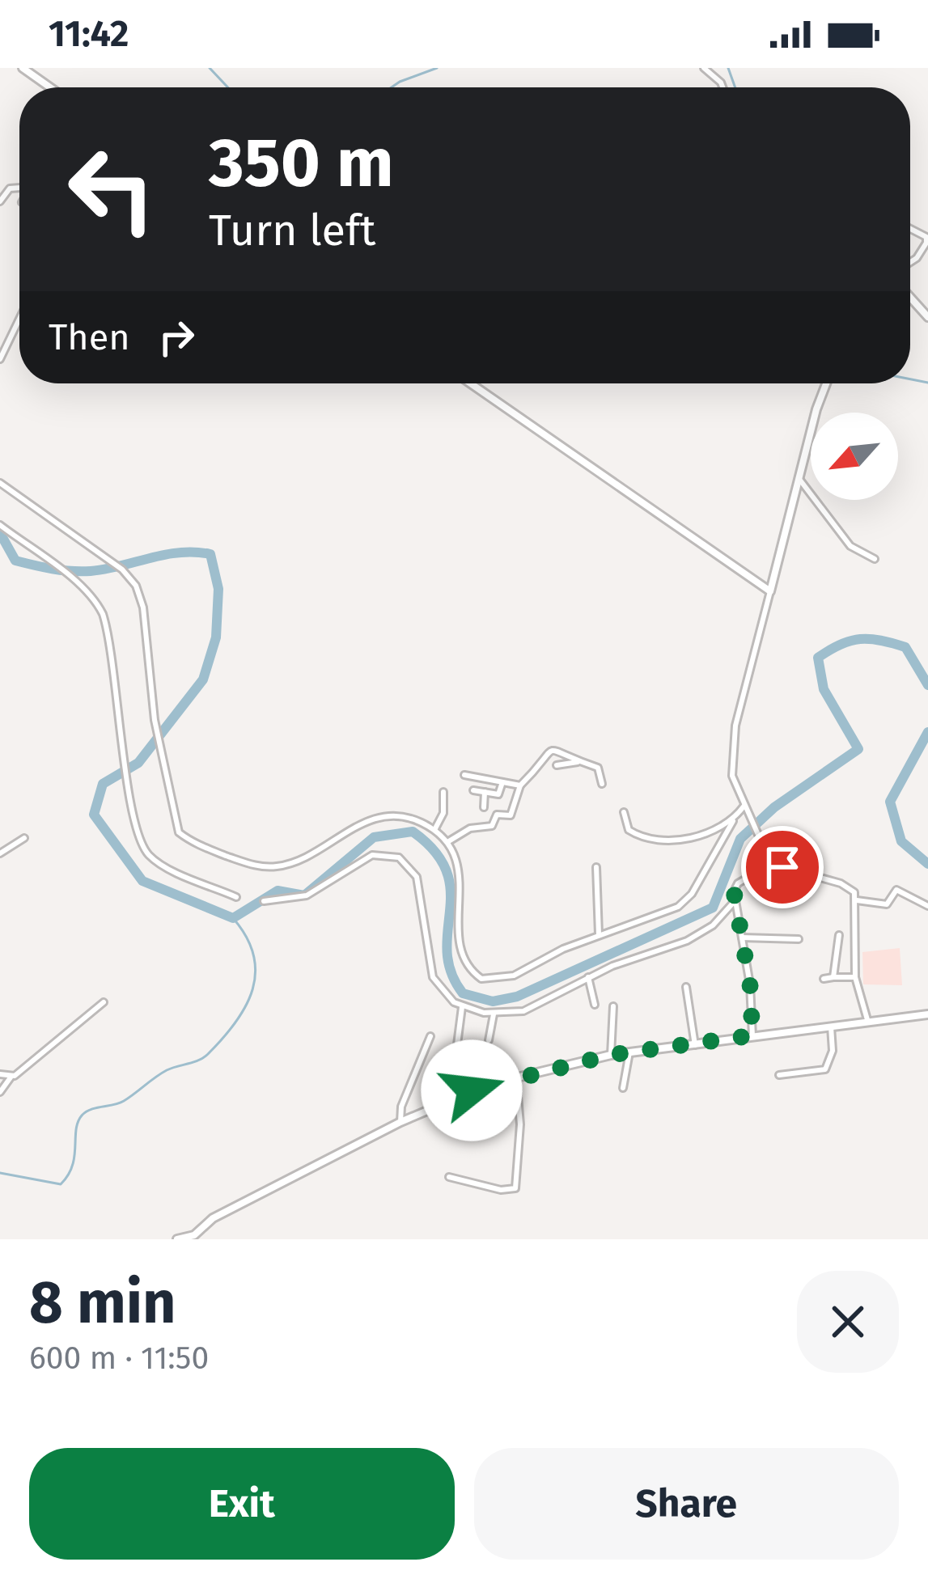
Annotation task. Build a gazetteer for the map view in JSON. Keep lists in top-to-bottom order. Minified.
{"north":"bottom left","page":{"status":"11:42","turn":["350 m","Turn left"],"then":"Then","heading":["8 min","600 m · 11:50"],"buttons":["Exit","Share"]}}
